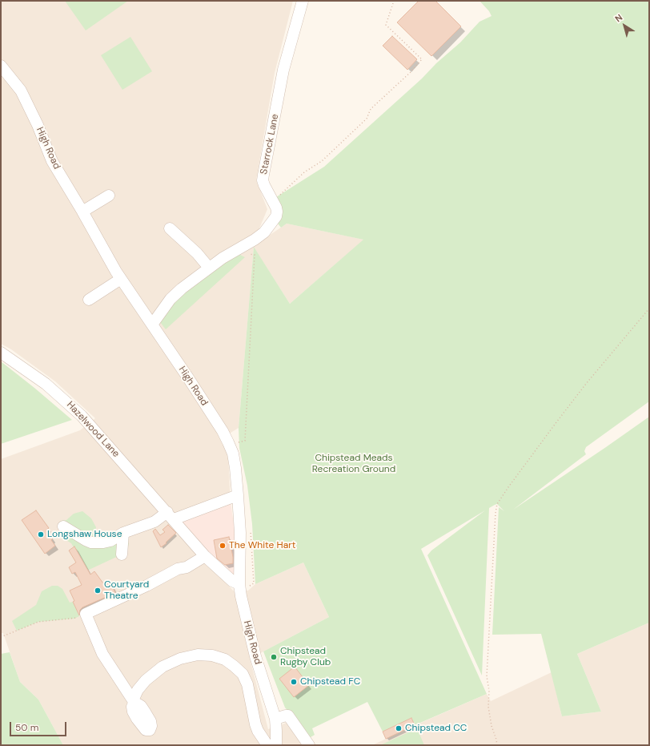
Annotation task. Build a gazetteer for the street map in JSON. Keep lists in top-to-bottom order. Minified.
{"streets":{"street":["Starrock Lane","High Road","Hazelwood Lane"]},"crossings":[["Starrock Lane","High Road"],["High Road","Hazelwood Lane"]],"parks":["Chipstead Meads Recreation Ground"],"places":["Longshaw House","The White Hart","Courtyard Theatre","Chipstead Rugby Club","Chipstead FC","Chipstead CC"],"scale_bar":"50 m","north":"top left"}
